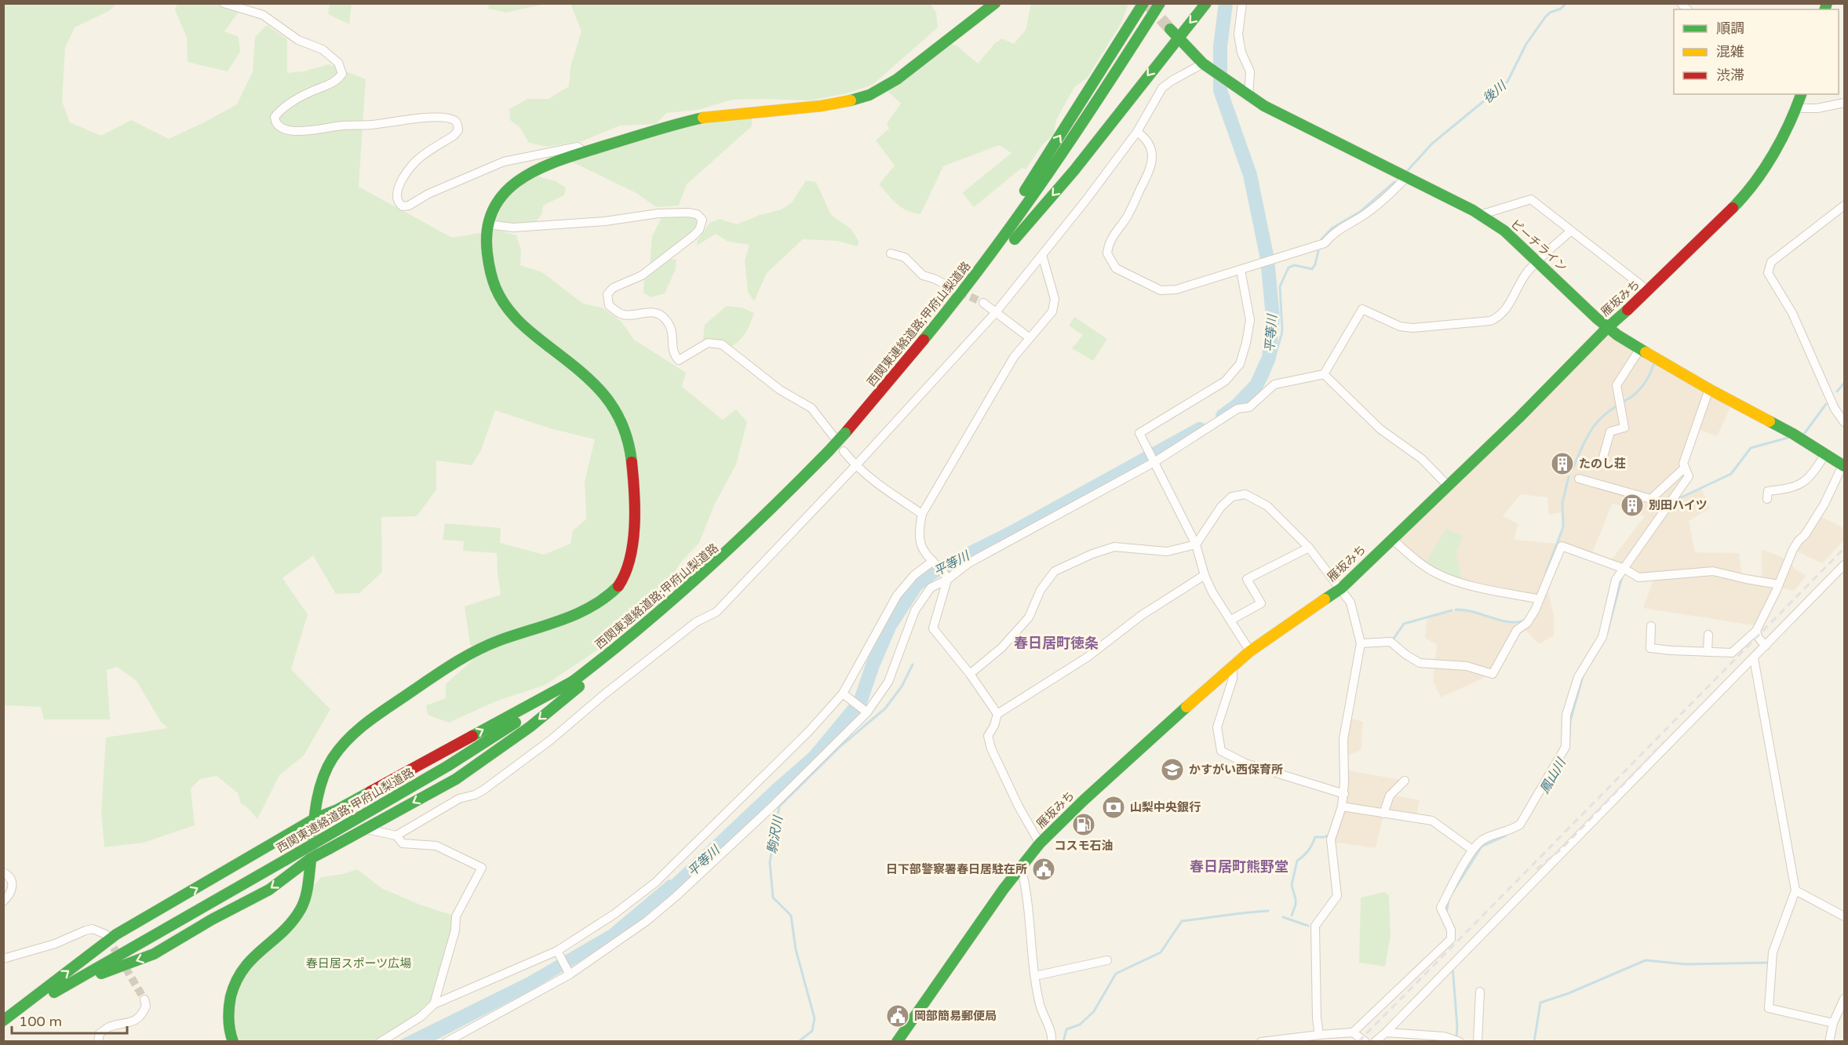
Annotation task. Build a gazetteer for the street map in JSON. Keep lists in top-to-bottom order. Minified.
{"streets":{"main road":["ピーチライン","雁坂みち","西関東連絡道路;甲府山梨道路"]},"crossings":[["ピーチライン","雁坂みち"]],"districts":["春日居町徳条","春日居町熊野堂"],"water":["後川","平等川","鳳山川","駒沢川"],"parks":["春日居スポーツ広場"],"places":{"building":["たのし荘","別田ハイツ"],"school or university":["かすがい西保育所"],"bank":["山梨中央銀行"],"fuel station":["コスモ石油"],"public building":["日下部警察署春日居駐在所","岡部簡易郵便局"]},"legend":["順調","混雑","渋滞"],"scale_bar":"100 m"}
